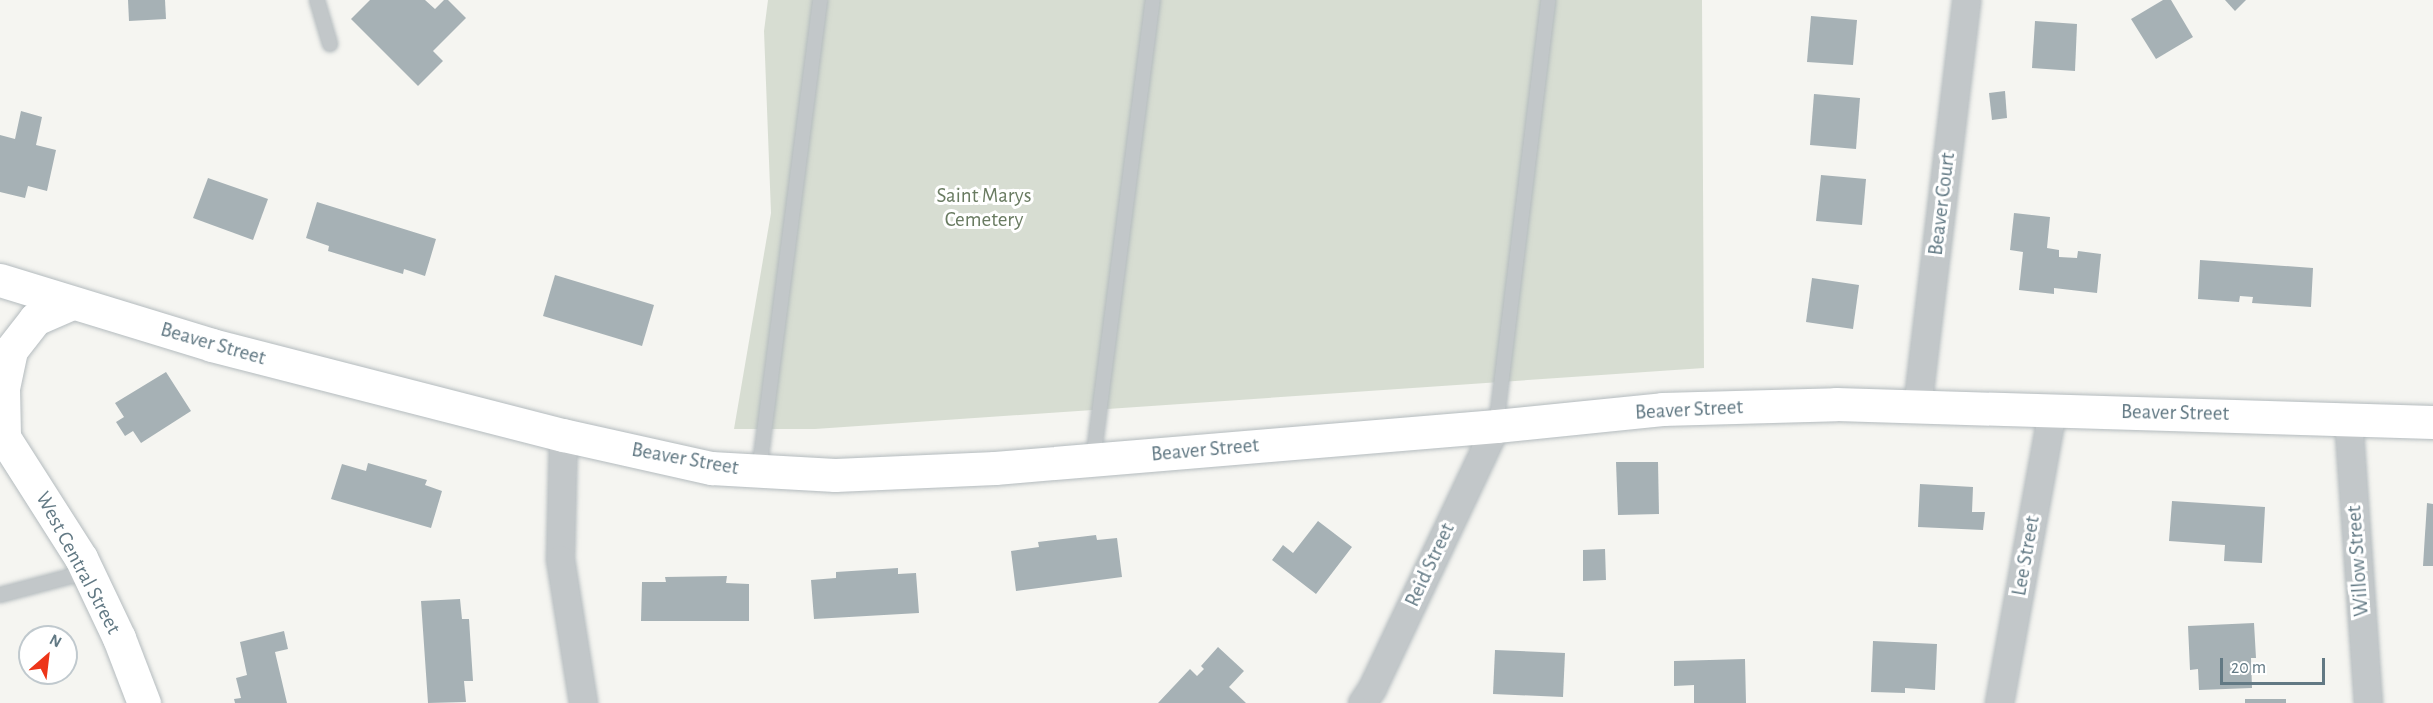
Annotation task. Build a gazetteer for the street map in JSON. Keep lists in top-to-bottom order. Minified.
{"streets":{"main road":["Beaver Street","West Central Street"],"street":["Beaver Court","Lee Street","Willow Street","Reid Street"]},"crossings":[["Beaver Court","Beaver Street"],["Beaver Street","Lee Street"],["Beaver Street","Willow Street"],["Beaver Street","Reid Street"]],"parks":["Saint Marys Cemetery"],"scale_bar":"20 m","north":"top right"}
